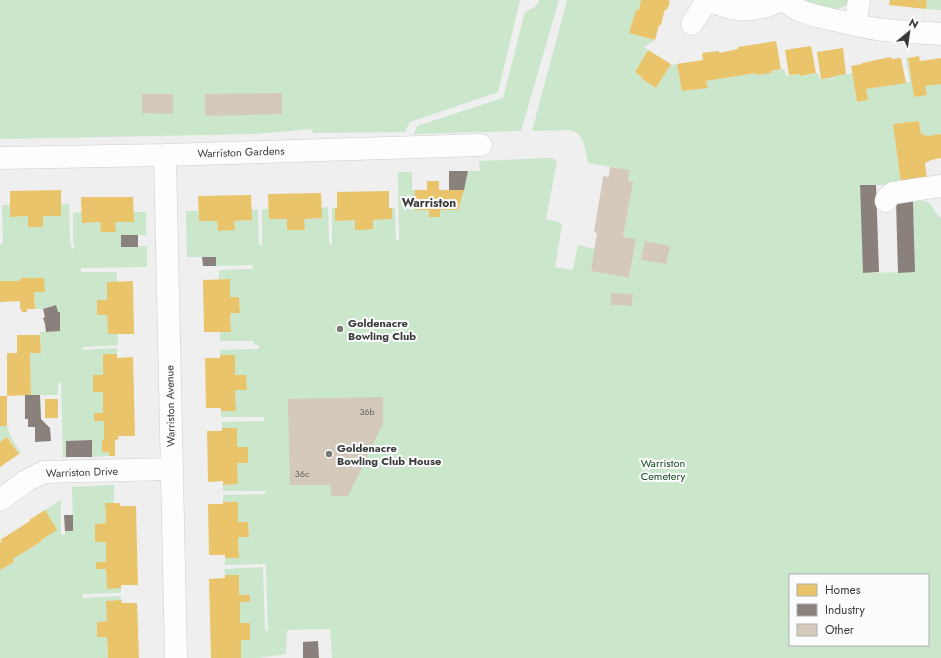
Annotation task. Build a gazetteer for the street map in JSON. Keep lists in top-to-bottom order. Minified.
{"streets":{"street":["Warriston Gardens","Warriston Avenue","Warriston Drive"]},"crossings":[["Warriston Gardens","Warriston Avenue"],["Warriston Avenue","Warriston Drive"]],"districts":["Warriston"],"parks":["Warriston Cemetery"],"places":["Goldenacre Bowling Club","Goldenacre Bowling Club House"],"house_numbers":["36b","36c"],"legend":["Homes","Industry","Other"],"north":"top right"}
